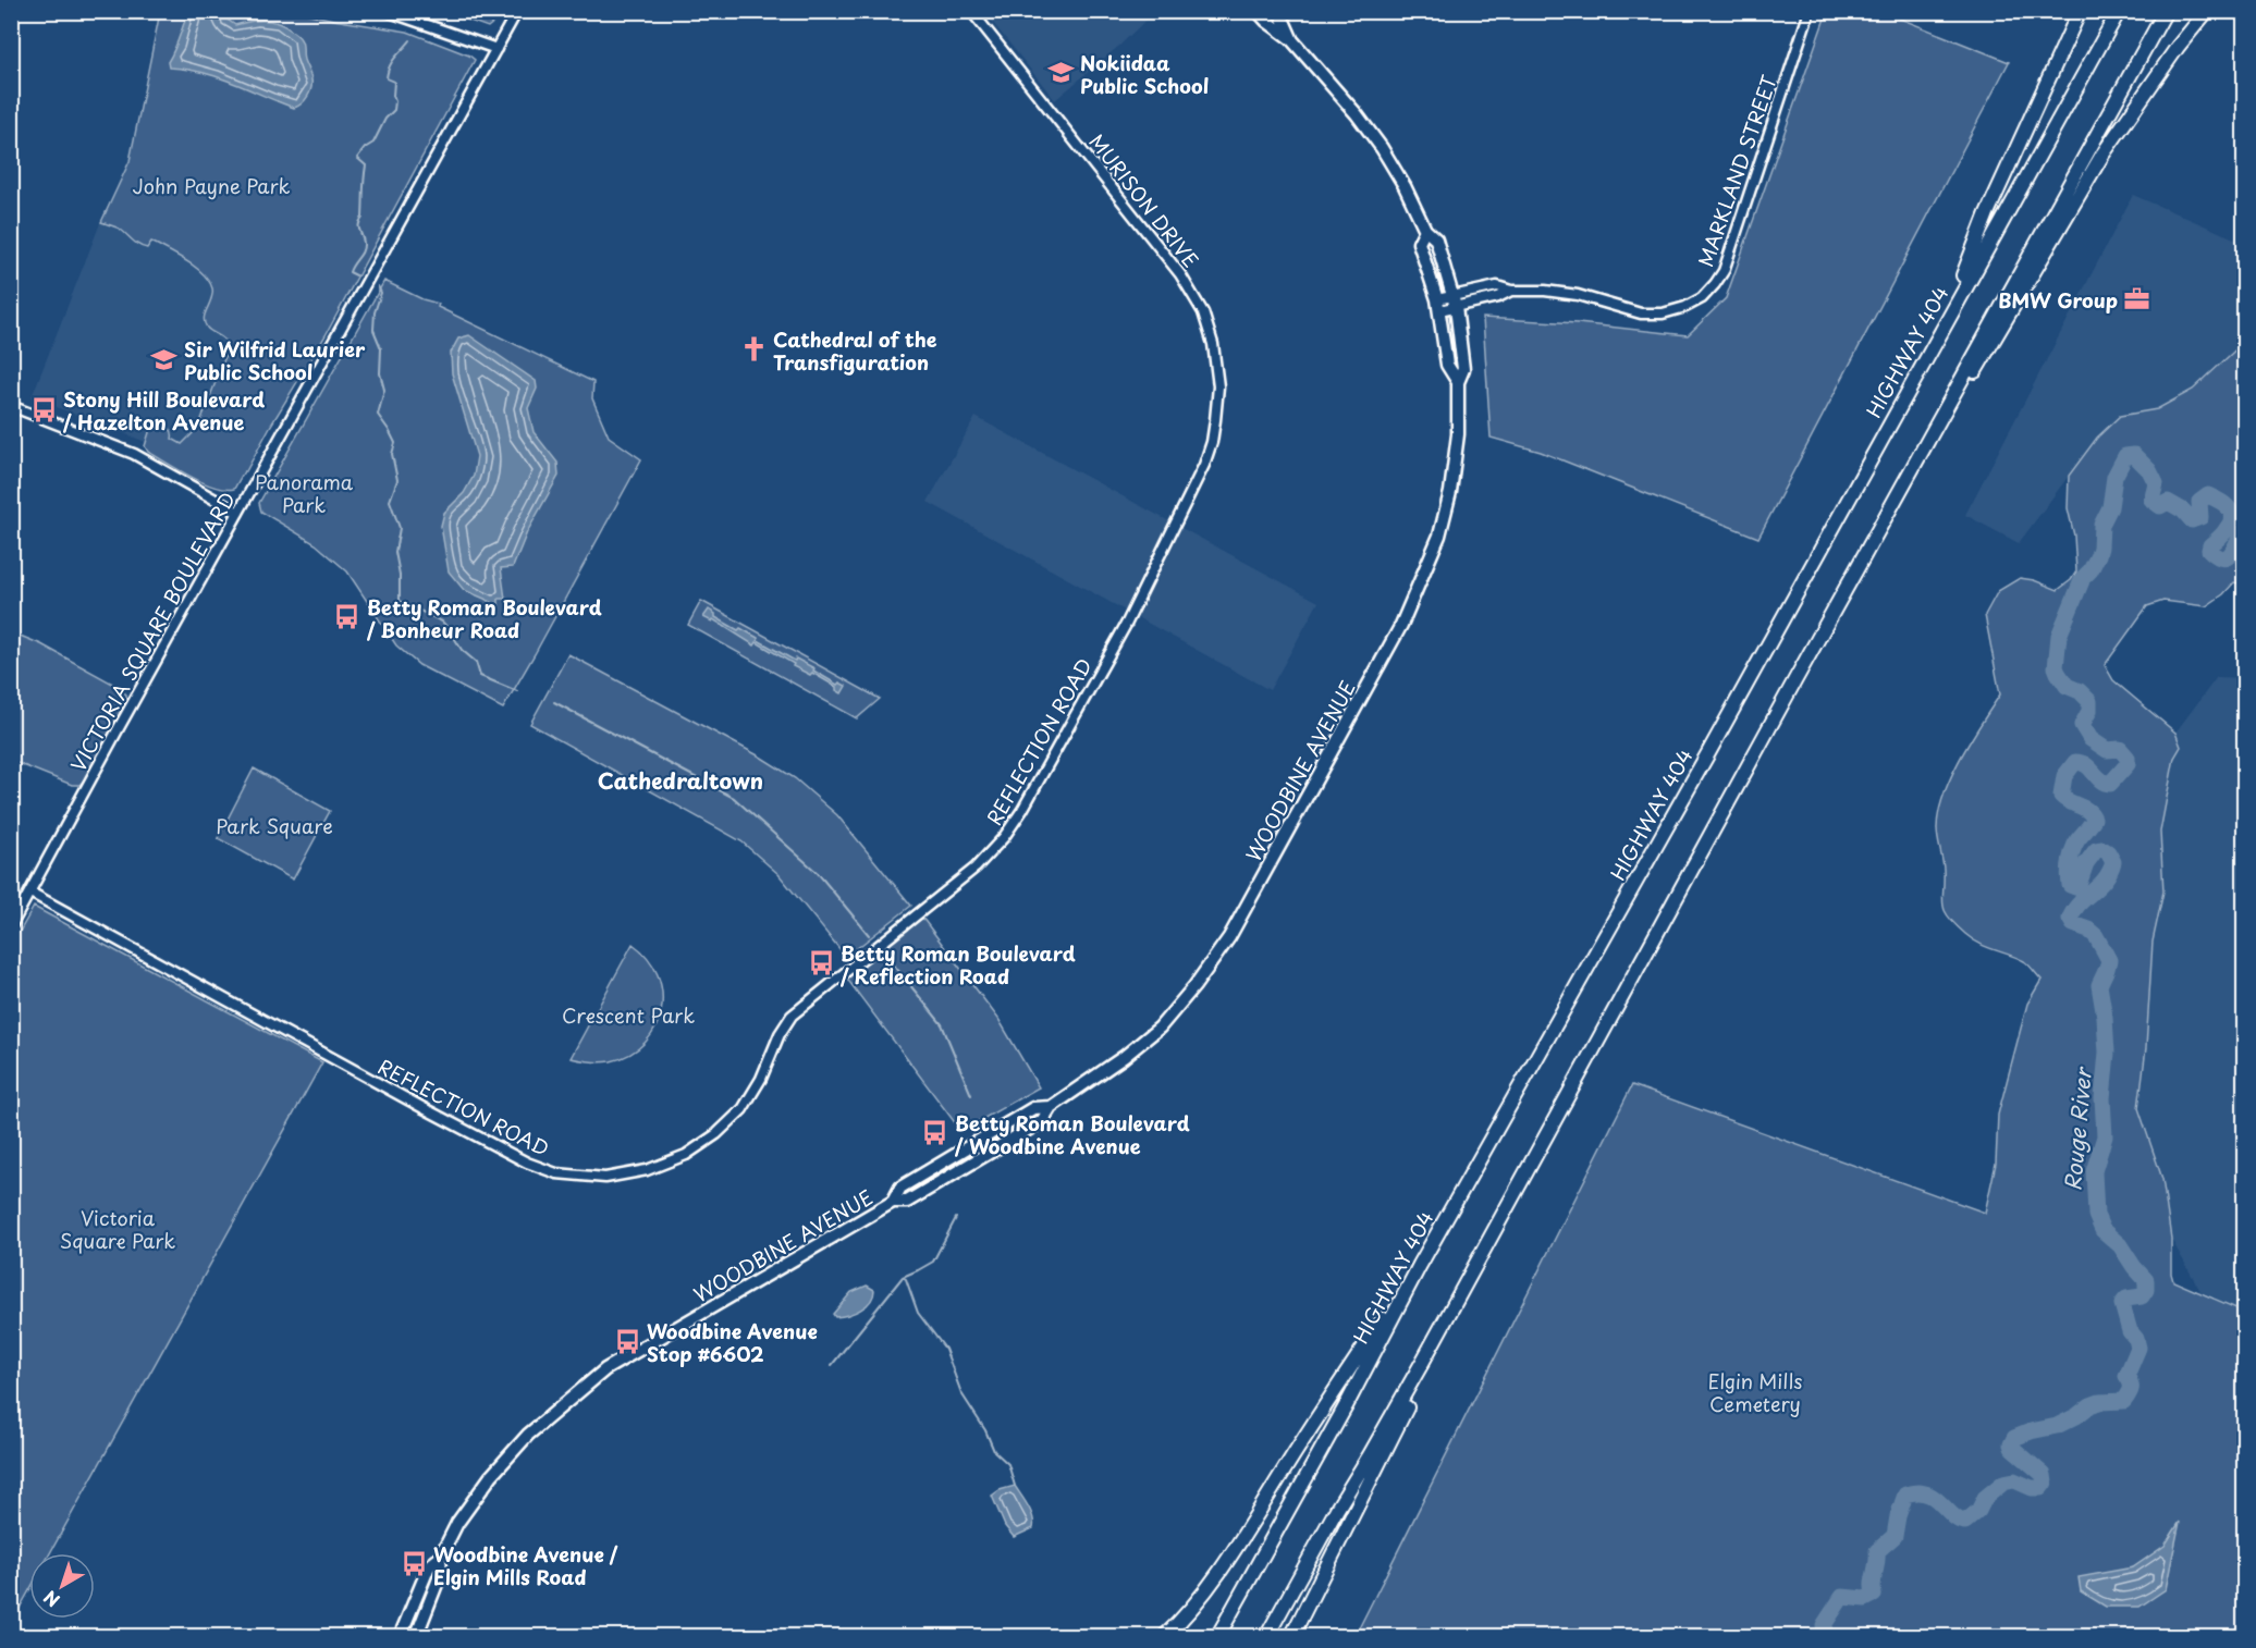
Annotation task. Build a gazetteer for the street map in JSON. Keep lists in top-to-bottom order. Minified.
{"streets":{"highway":["HIGHWAY 404"],"main road":["WOODBINE AVENUE"],"street":["MARKLAND STREET","MURISON DRIVE","VICTORIA SQUARE BOULEVARD","REFLECTION ROAD"]},"crossings":[["MARKLAND STREET","WOODBINE AVENUE"],["MURISON DRIVE","REFLECTION ROAD"],["VICTORIA SQUARE BOULEVARD","REFLECTION ROAD"]],"districts":["Cathedraltown"],"water":["Rouge River"],"parks":["John Payne Park","Panorama Park","Park Square","Crescent Park","Victoria Square Park","Elgin Mills Cemetery"],"places":{"school or university":["Nokiidaa Public School","Sir Wilfrid Laurier Public School"],"office":["BMW Group"],"church":["Cathedral of the Transfiguration"],"bus stop":["Stony Hill Boulevard / Hazelton Avenue","Betty Roman Boulevard / Bonheur Road","Betty Roman Boulevard / Reflection Road","Betty Roman Boulevard / Woodbine Avenue","Woodbine Avenue Stop #6602","Woodbine Avenue / Elgin Mills Road"]},"north":"bottom left"}
